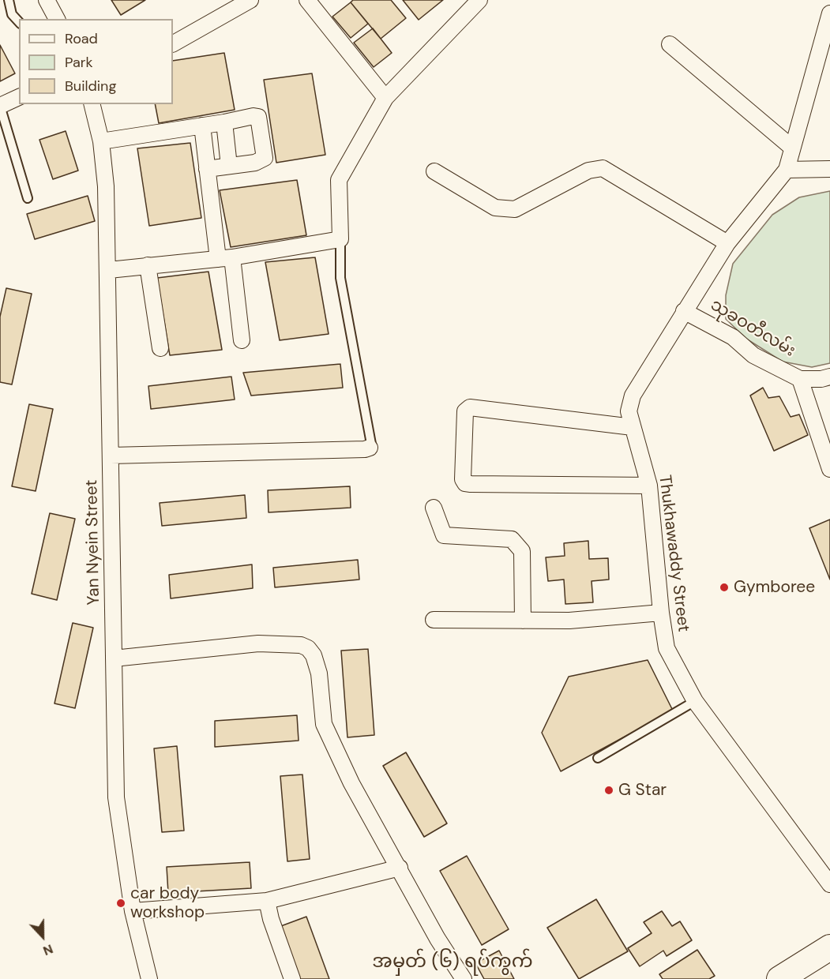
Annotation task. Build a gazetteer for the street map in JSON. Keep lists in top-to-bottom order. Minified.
{"streets":{"street":["သုခဝတီလမ်း","Yan Nyein Street","Thukhawaddy Street"]},"crossings":[["သုခဝတီလမ်း","Thukhawaddy Street"]],"districts":["အမှတ် (၆) ရပ်ကွက်"],"places":["Gymboree","G Star","car body workshop"],"legend":["Road","Park","Building"],"north":"bottom"}
